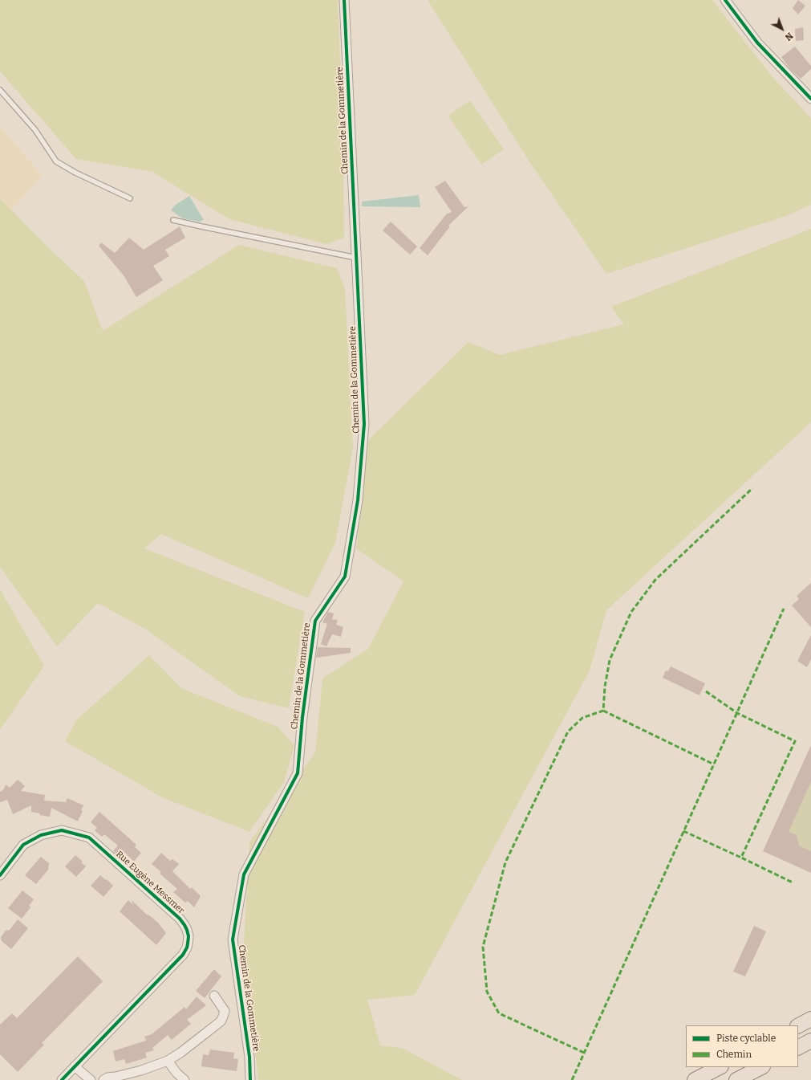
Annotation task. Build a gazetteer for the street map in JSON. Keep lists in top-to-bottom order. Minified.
{"streets":{"street":["Chemin de la Gommetière","Rue Eugène Messmer"]},"legend":["Piste cyclable","Chemin"],"north":"bottom right"}
